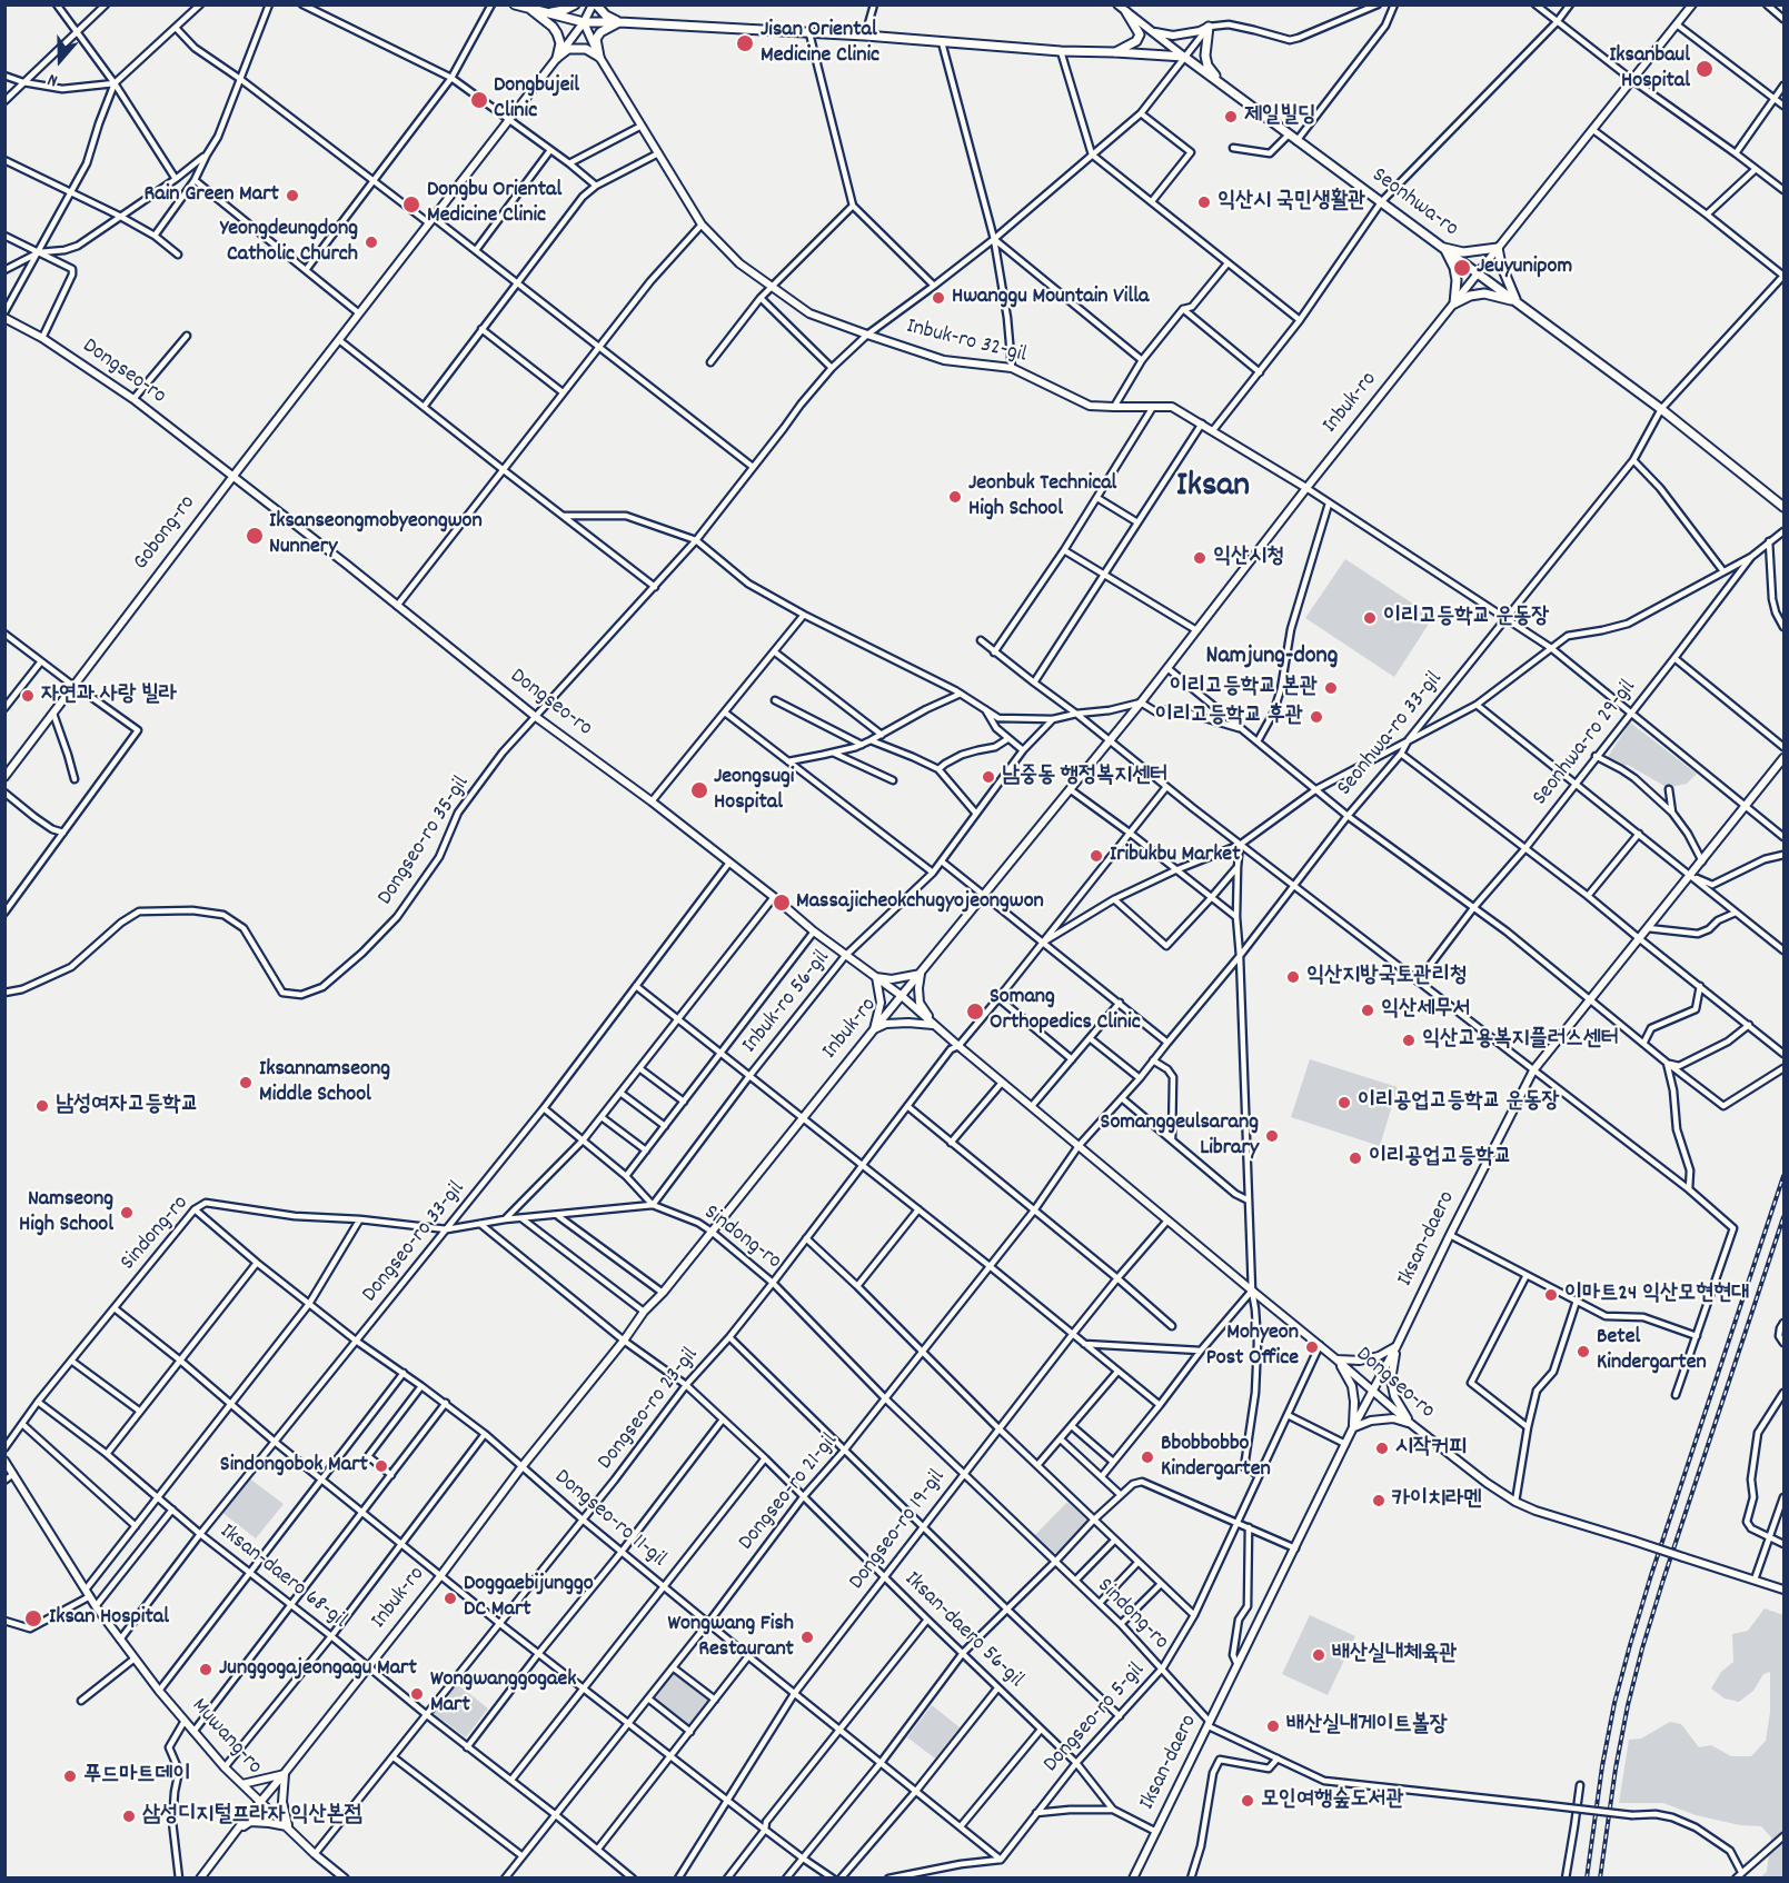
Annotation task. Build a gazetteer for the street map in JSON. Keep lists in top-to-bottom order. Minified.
{"streets":{"main road":["Seonhwa-ro"],"street":["Inbuk-ro 32-gil","Dongseo-ro","Inbuk-ro","Gobong-ro","Seonhwa-ro 33-gil","Seonhwa-ro 29-gil","Dongseo-ro 35-gil","Inbuk-ro 56-gil","Sindong-ro","Iksan-daero","Dongseo-ro 33-gil","Dongseo-ro 23-gil","Dongseo-ro 21-gil","Dongseo-ro 11-gil","Dongseo-ro 19-gil","Iksan-daero 68-gil","Iksan-daero 56-gil","Dongseo-ro 5-gil","Muwang-ro"]},"crossings":[["Seonhwa-ro","Inbuk-ro"],["Seonhwa-ro","Seonhwa-ro 33-gil"],["Inbuk-ro 32-gil","Inbuk-ro"],["Inbuk-ro 32-gil","Gobong-ro"],["Dongseo-ro","Inbuk-ro"],["Dongseo-ro","Gobong-ro"],["Dongseo-ro","Seonhwa-ro 33-gil"],["Dongseo-ro","Dongseo-ro 35-gil"],["Dongseo-ro","Inbuk-ro 56-gil"],["Dongseo-ro","Iksan-daero"],["Dongseo-ro","Dongseo-ro 33-gil"],["Dongseo-ro","Dongseo-ro 23-gil"],["Dongseo-ro","Dongseo-ro 21-gil"],["Dongseo-ro","Dongseo-ro 19-gil"],["Dongseo-ro","Dongseo-ro 5-gil"],["Inbuk-ro","Sindong-ro"],["Inbuk-ro","Dongseo-ro 11-gil"],["Inbuk-ro","Iksan-daero 68-gil"],["Inbuk-ro","Iksan-daero 56-gil"],["Inbuk-ro","Muwang-ro"],["Seonhwa-ro 33-gil","Dongseo-ro 21-gil"],["Inbuk-ro 56-gil","Sindong-ro"],["Sindong-ro","Iksan-daero"],["Sindong-ro","Dongseo-ro 33-gil"],["Sindong-ro","Dongseo-ro 23-gil"],["Sindong-ro","Dongseo-ro 21-gil"],["Sindong-ro","Dongseo-ro 11-gil"],["Sindong-ro","Dongseo-ro 19-gil"],["Sindong-ro","Iksan-daero 68-gil"],["Sindong-ro","Dongseo-ro 5-gil"],["Iksan-daero","Iksan-daero 56-gil"],["Dongseo-ro 33-gil","Dongseo-ro 11-gil"],["Dongseo-ro 33-gil","Iksan-daero 68-gil"],["Dongseo-ro 33-gil","Muwang-ro"],["Dongseo-ro 23-gil","Dongseo-ro 11-gil"],["Dongseo-ro 23-gil","Iksan-daero 68-gil"],["Dongseo-ro 23-gil","Iksan-daero 56-gil"],["Dongseo-ro 23-gil","Muwang-ro"],["Dongseo-ro 21-gil","Dongseo-ro 11-gil"],["Dongseo-ro 21-gil","Iksan-daero 68-gil"],["Dongseo-ro 21-gil","Iksan-daero 56-gil"],["Dongseo-ro 11-gil","Dongseo-ro 19-gil"],["Dongseo-ro 11-gil","Dongseo-ro 5-gil"],["Dongseo-ro 19-gil","Iksan-daero 56-gil"],["Iksan-daero 56-gil","Dongseo-ro 5-gil"]],"districts":["Iksan","Namjung-dong"],"places":["Jisan Oriental Medicine Clinic","Iksanbaul Hospital","Dongbujeil Clinic","제일빌딩","Rain Green Mart","익산시 국민생활관","Dongbu Oriental Medicine Clinic","Yeongdeungdong Catholic Church","Jeuyunipom","Hwanggu Mountain Villa","Jeonbuk Technical High School","Iksanseongmobyeongwon Nunnery","익산시청","이리고등학교 운동장","이리고등학교 본관","자연과 사랑 빌라","이리고등학교 후관","남중동 행정복지센터","Jeongsugi Hospital","Iribukbu Market","Massajicheokchugyojeongwon","익산지방국토관리청","익산세무서","Somang Orthopedics Clinic","익산고용복지플러스센터","Iksannamseong Middle School","이리공업고등학교 운동장","남성여자고등학교","Somanggeulsarang Library","이리공업고등학교","Namseong High School","이마트24 익산모현현대","Mohyeon Post Office","Betel Kindergarten","시작커피","Bbobbobbo Kindergarten","Sindongobok Mart","카이치라멘","Doggaebijunggo DC Mart","Iksan Hospital","Wongwang Fish Restaurant","배산실내체육관","Junggogajeongagu Mart","Wongwanggogaek Mart","배산실내게이트볼장","푸드마트데이","모인여행숲도서관","삼성디지털프라자 익산본점"],"north":"bottom"}
